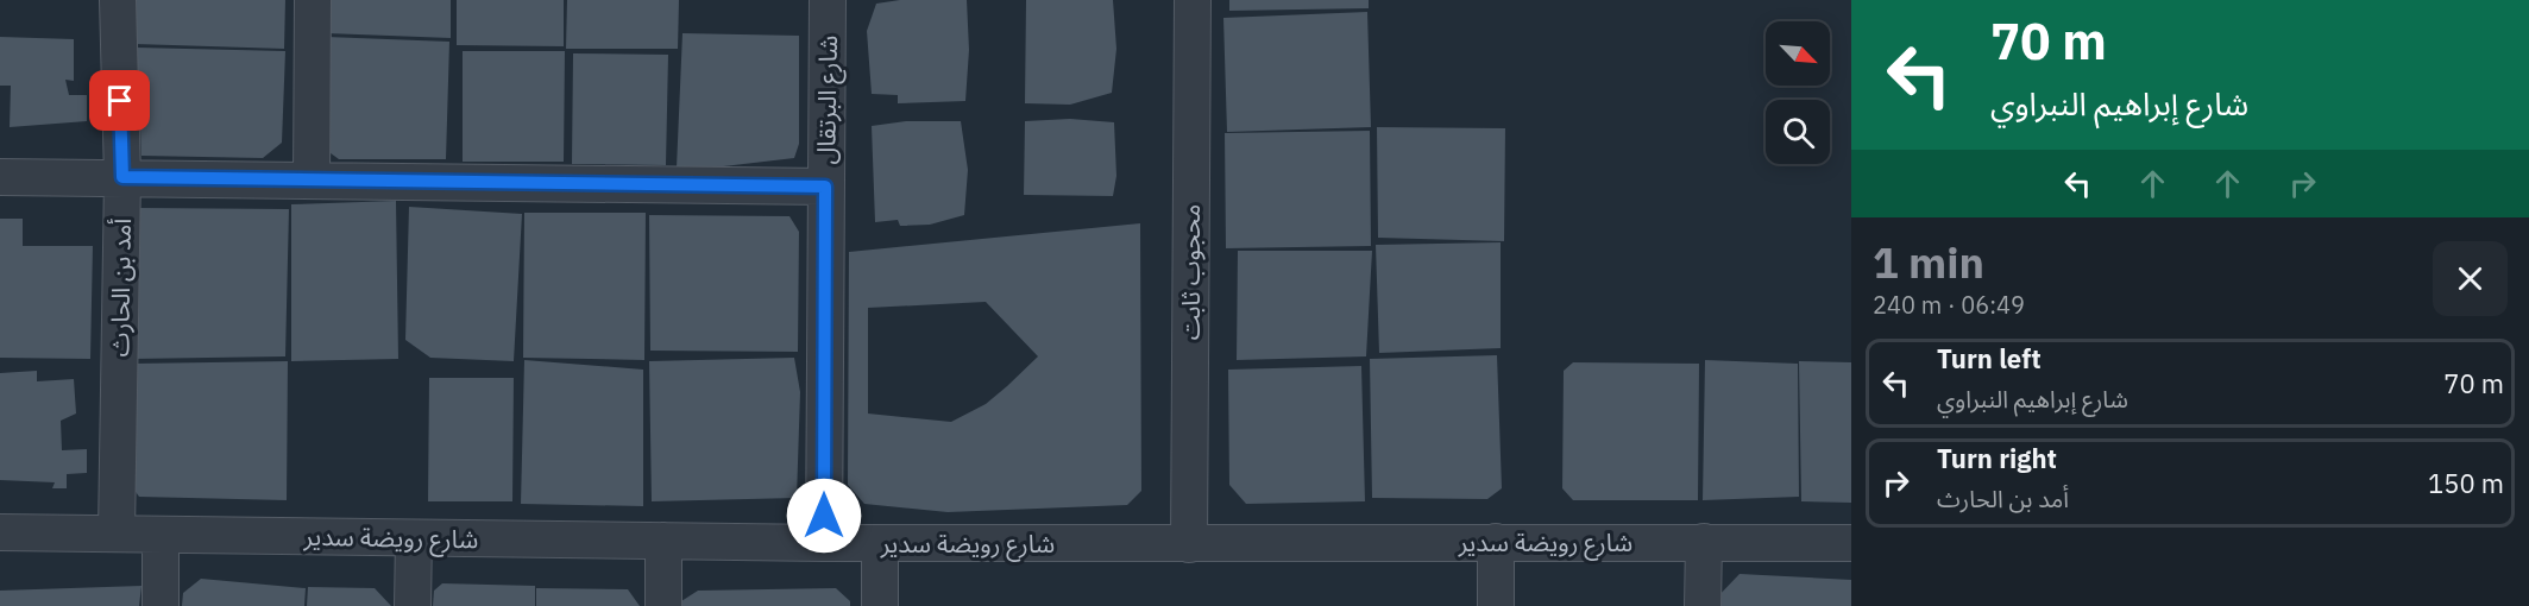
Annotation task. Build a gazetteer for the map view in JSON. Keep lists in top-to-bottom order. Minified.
{"streets":{"street":["شارع البرتقال","محجوب ثابت","أمد بن الحارث","شارع رويضة سدير"]},"crossings":[["شارع البرتقال","شارع رويضة سدير"],["محجوب ثابت","شارع رويضة سدير"],["أمد بن الحارث","شارع رويضة سدير"]],"north":"bottom right","page":{"turn":["70 m","شارع إبراهيم النبراوي"],"heading":["1 min","240 m · 06:49"],"list":[{"name":"Turn left","note":"شارع إبراهيم النبراوي","value":"70 m"},{"name":"Turn right","note":"أمد بن الحارث","value":"150 m"}]}}
